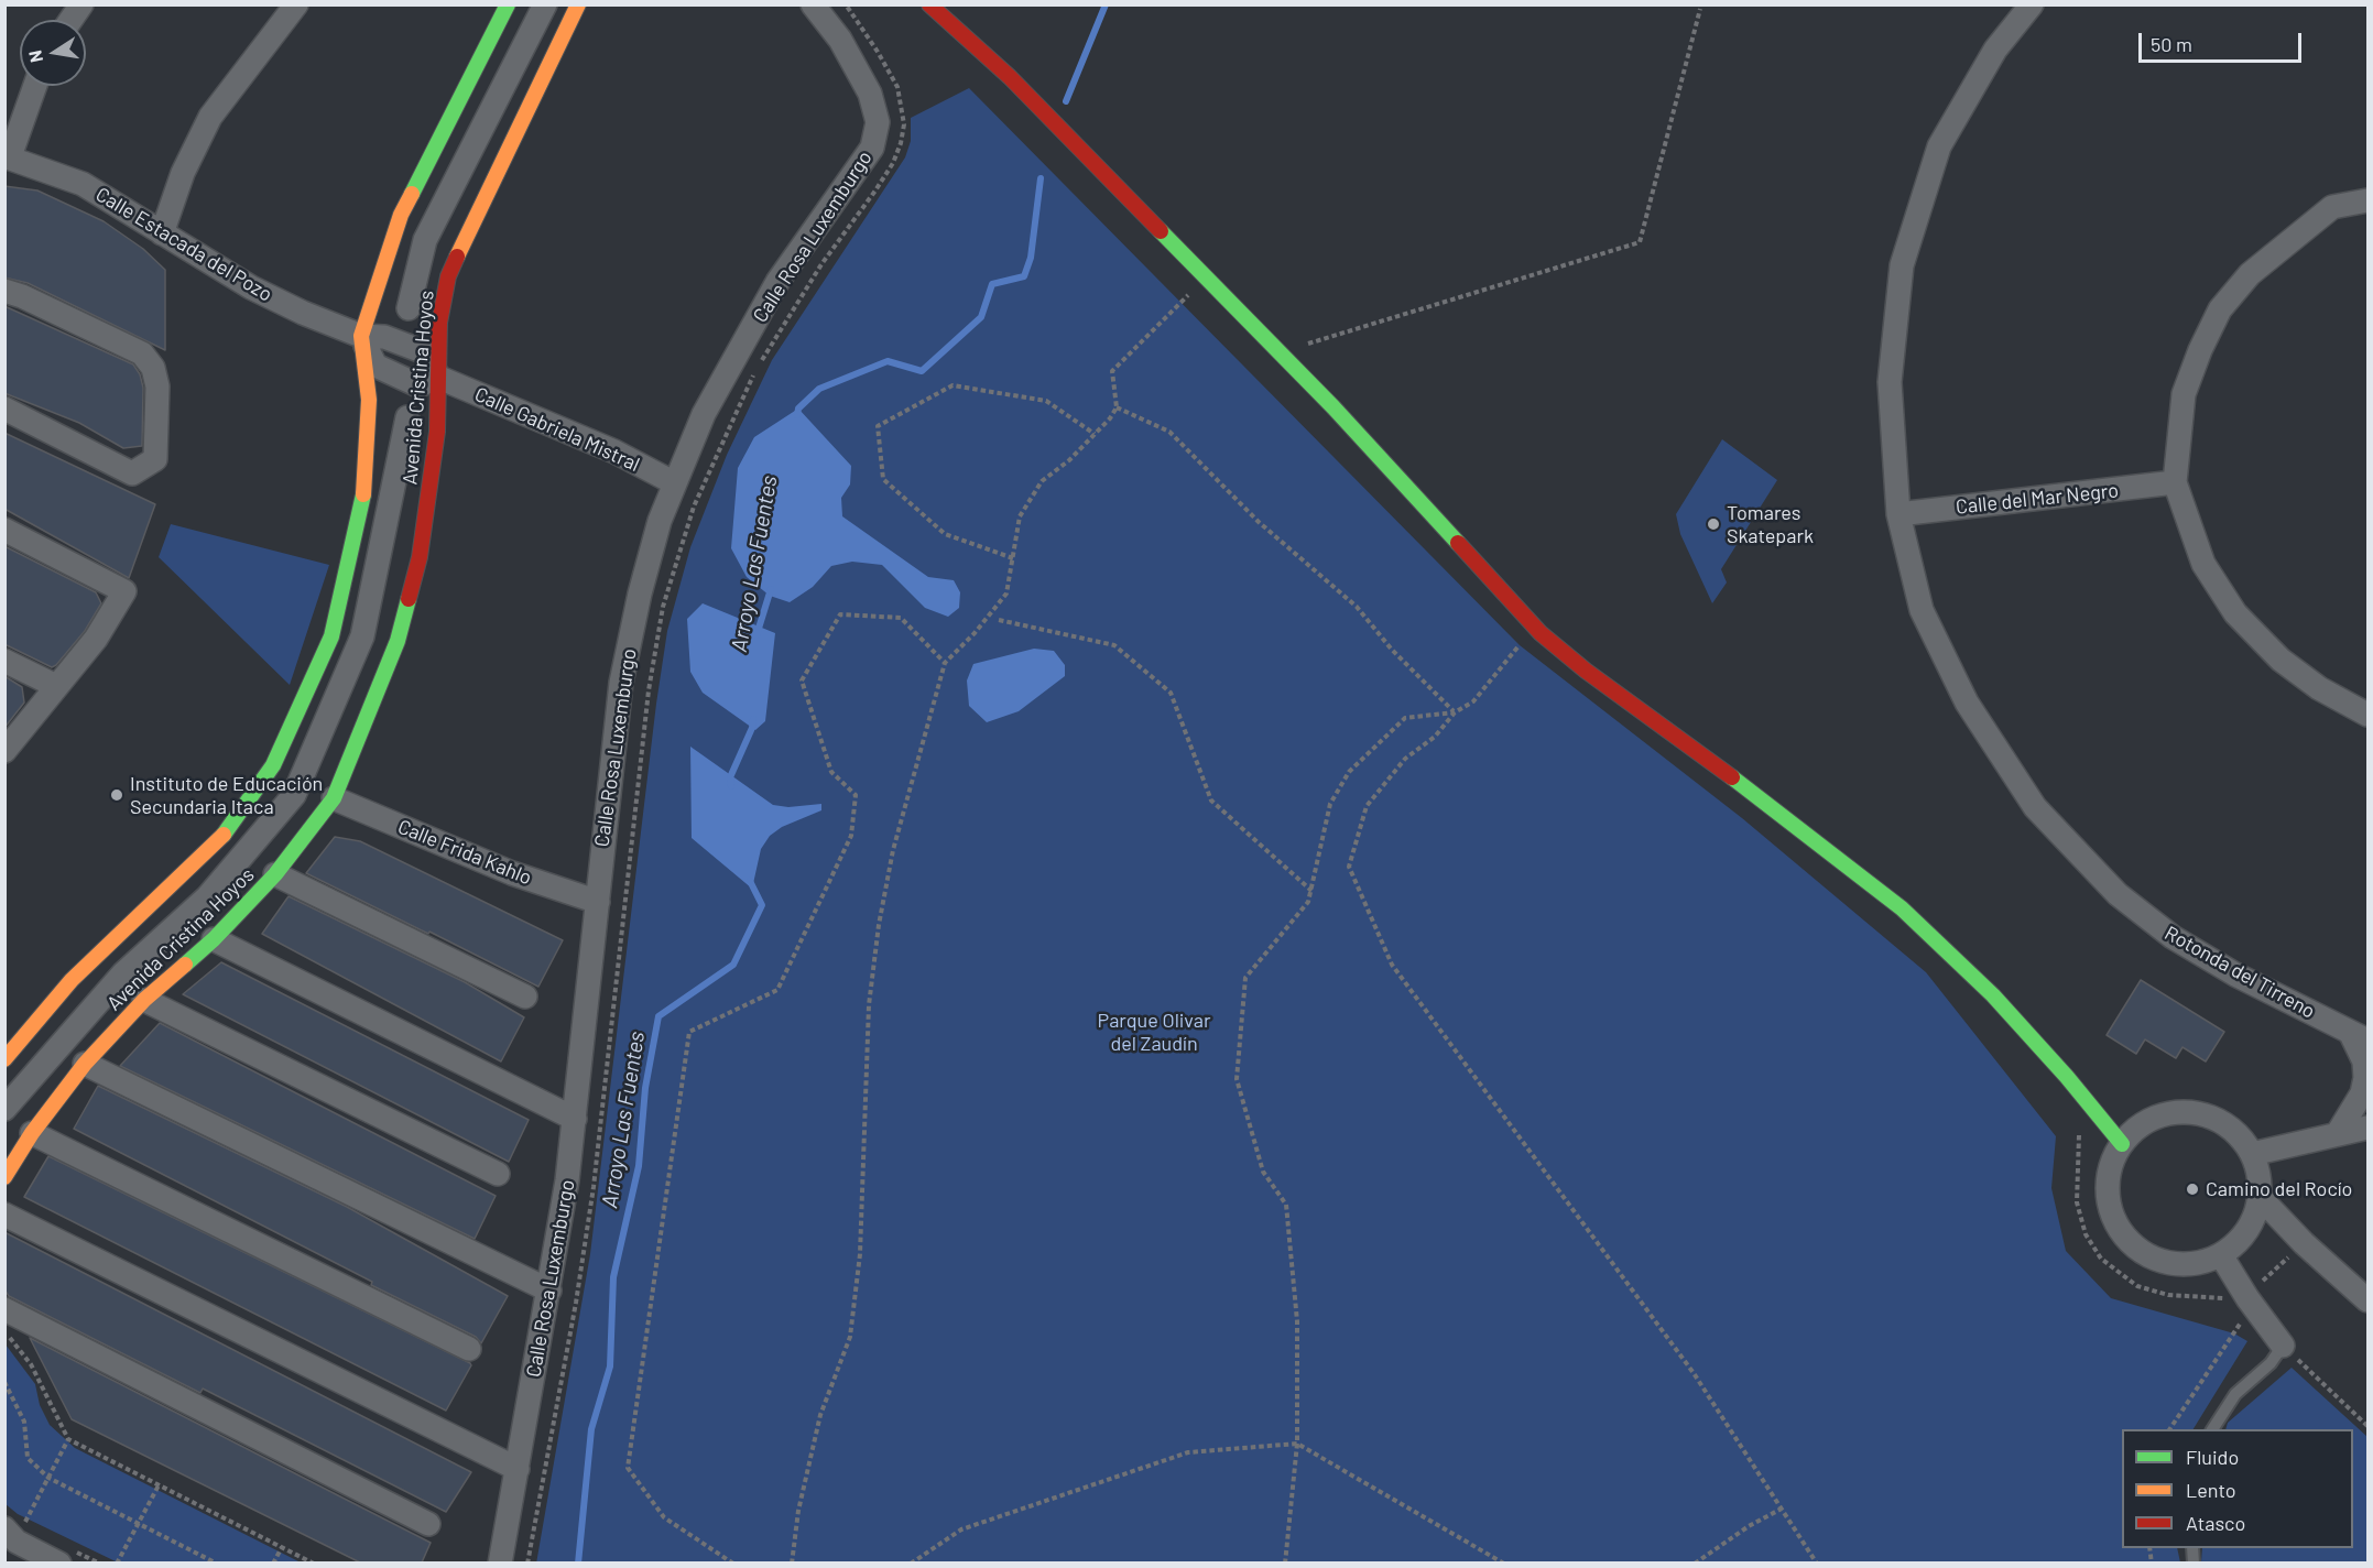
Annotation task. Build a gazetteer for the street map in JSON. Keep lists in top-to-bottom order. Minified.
{"streets":{"street":["Calle Rosa Luxemburgo","Calle Estacada del Pozo","Avenida Cristina Hoyos","Calle Gabriela Mistral","Calle del Mar Negro","Calle Frida Kahlo","Rotonda del Tirreno"]},"crossings":[["Calle Rosa Luxemburgo","Calle Gabriela Mistral"],["Calle Rosa Luxemburgo","Calle Frida Kahlo"],["Calle Estacada del Pozo","Avenida Cristina Hoyos"],["Calle Estacada del Pozo","Calle Gabriela Mistral"],["Avenida Cristina Hoyos","Calle Gabriela Mistral"],["Avenida Cristina Hoyos","Calle Frida Kahlo"],["Calle del Mar Negro","Rotonda del Tirreno"]],"water":["Arroyo Las Fuentes"],"parks":["Parque Olivar del Zaudín"],"places":["Tomares Skatepark","Instituto de Educación Secundaria Itaca","Camino del Rocío"],"legend":["Fluido","Lento","Atasco"],"scale_bar":"50 m","north":"left"}
